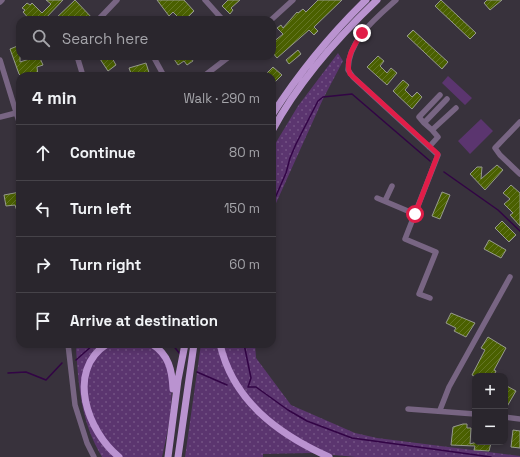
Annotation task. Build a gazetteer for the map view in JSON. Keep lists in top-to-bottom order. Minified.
{"page":{"search":"Search here","heading":["4 min","Walk · 290 m"],"list":[["Continue","80 m"],["Turn left","150 m"],["Turn right","60 m"],"Arrive at destination"],"map_buttons":["+","−"]}}
